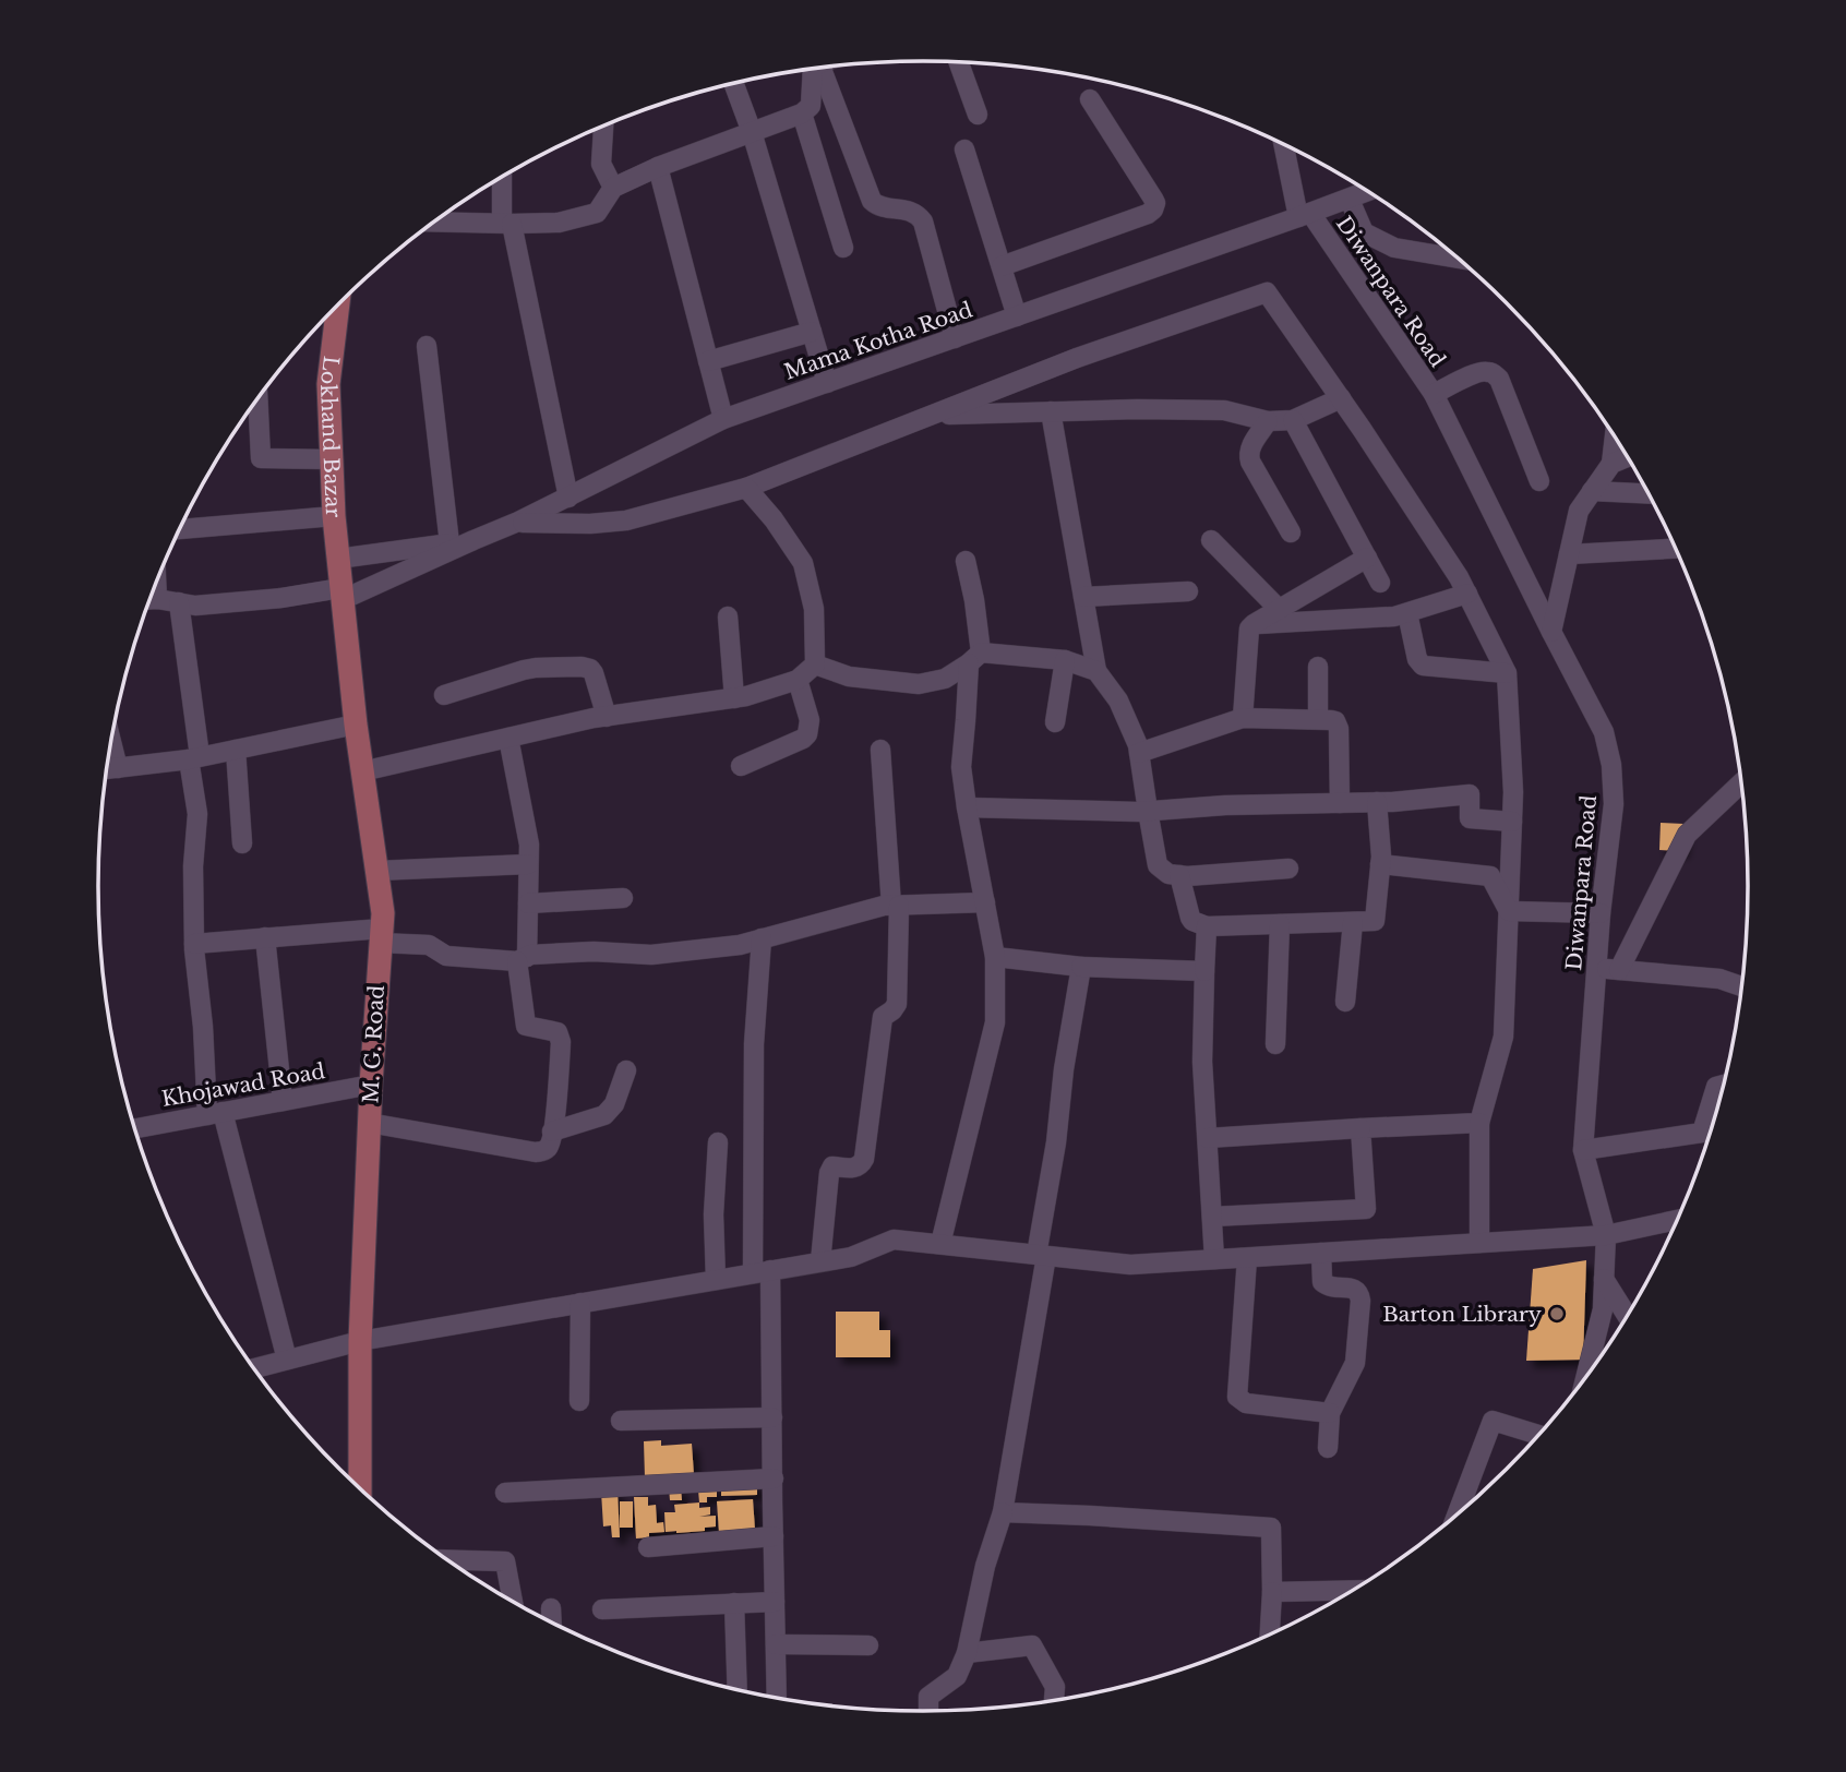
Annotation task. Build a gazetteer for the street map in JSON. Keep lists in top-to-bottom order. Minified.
{"streets":{"main road":["Lokhand Bazar","M. G. Road"],"street":["Diwanpara Road","Mama Kotha Road","Khojawad Road"]},"crossings":[["Diwanpara Road","Mama Kotha Road"],["Mama Kotha Road","Lokhand Bazar"],["Mama Kotha Road","M. G. Road"],["Lokhand Bazar","M. G. Road"],["M. G. Road","Khojawad Road"]],"places":["Barton Library"]}
